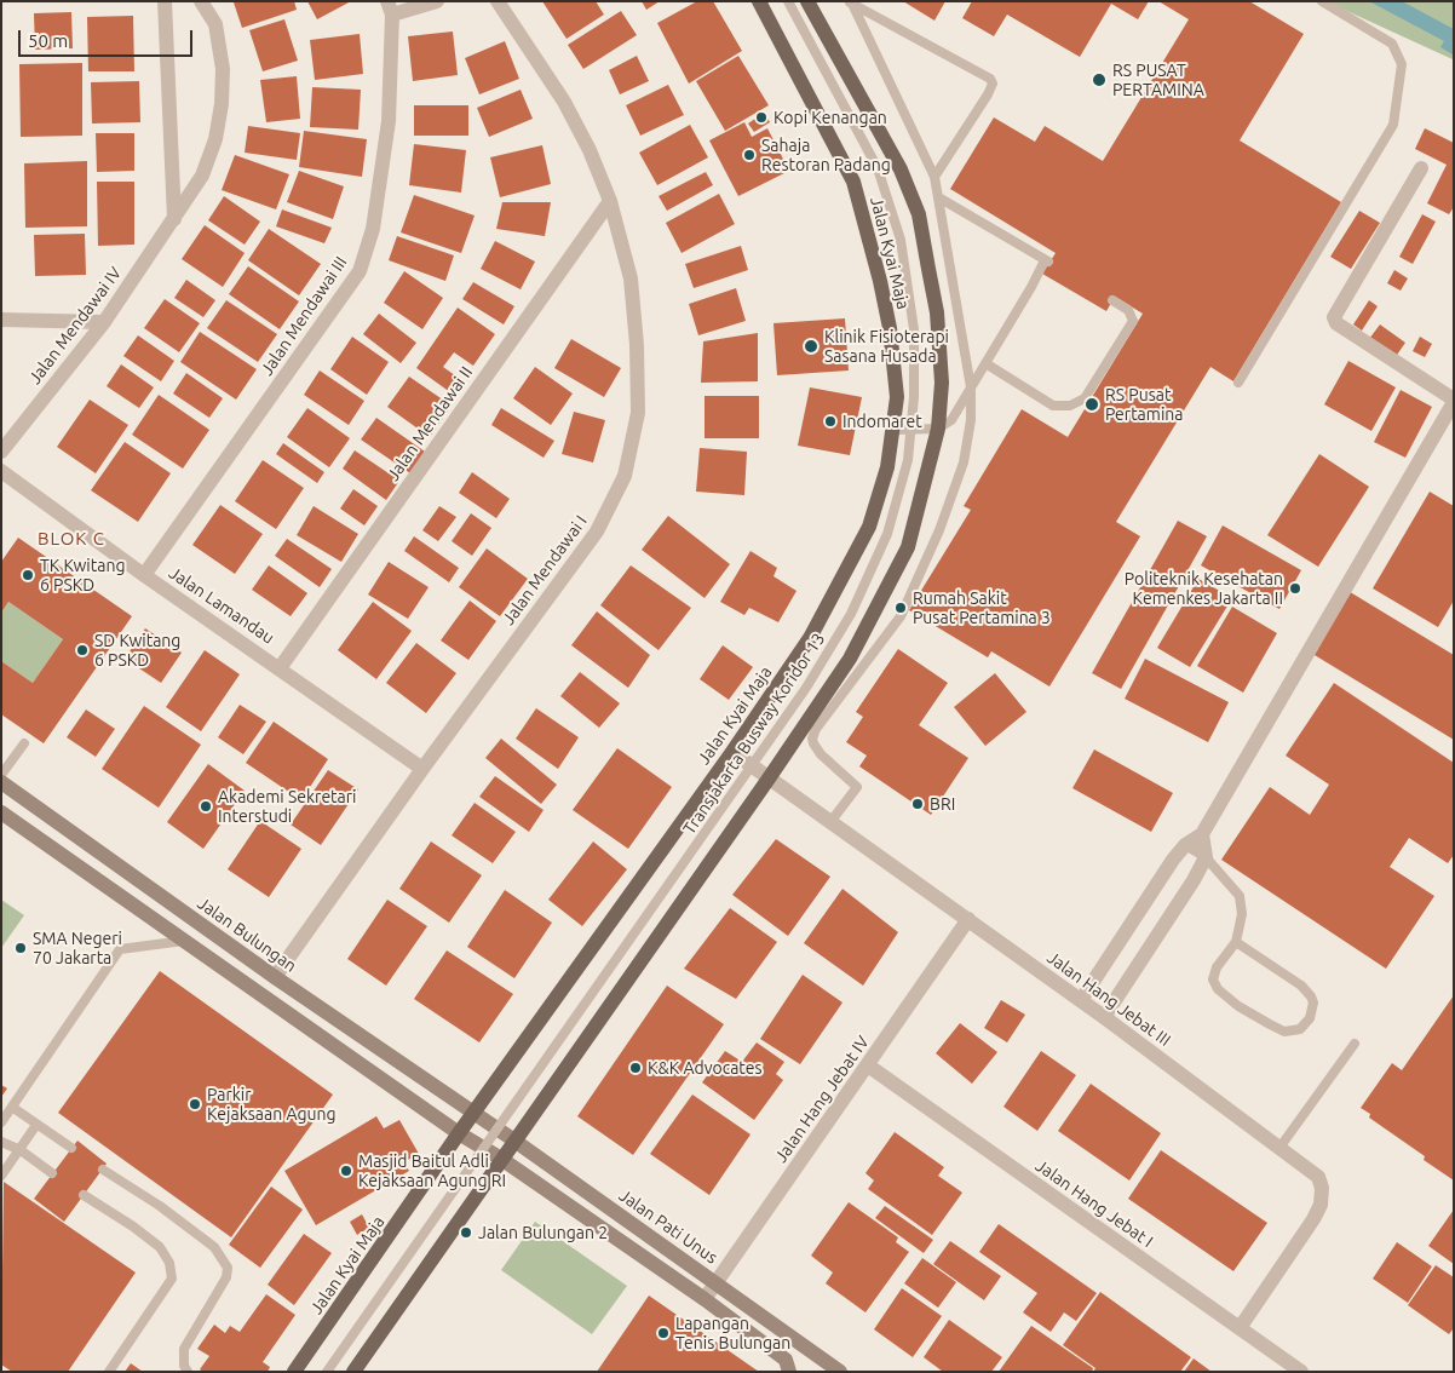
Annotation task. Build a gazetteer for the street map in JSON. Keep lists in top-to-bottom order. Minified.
{"streets":{"main road":["Jalan Kyai Maja"],"street":["Jalan Mendawai III","Jalan Mendawai IV","Jalan Mendawai II","Jalan Mendawai I","Jalan Lamandau","Jalan Bulungan","Jalan Hang Jebat III","Jalan Hang Jebat IV","Jalan Hang Jebat I","Jalan Pati Unus"],"lane":["Transjakarta Busway Koridor 13"]},"crossings":[["Jalan Kyai Maja","Jalan Bulungan"],["Jalan Kyai Maja","Jalan Hang Jebat III"],["Jalan Kyai Maja","Jalan Pati Unus"],["Jalan Mendawai III","Jalan Lamandau"],["Jalan Mendawai II","Jalan Mendawai I"],["Jalan Mendawai II","Jalan Lamandau"],["Jalan Mendawai I","Jalan Lamandau"],["Jalan Mendawai I","Jalan Bulungan"],["Jalan Bulungan","Jalan Pati Unus"],["Jalan Hang Jebat III","Jalan Hang Jebat IV"],["Jalan Hang Jebat III","Jalan Hang Jebat I"],["Jalan Hang Jebat IV","Jalan Hang Jebat I"],["Jalan Hang Jebat IV","Jalan Pati Unus"]],"districts":["BLOK C"],"places":["RS PUSAT PERTAMINA","Kopi Kenangan","Sahaja Restoran Padang","Klinik Fisioterapi Sasana Husada","RS Pusat Pertamina","Indomaret","TK Kwitang 6 PSKD","Politeknik Kesehatan Kemenkes Jakarta II","Rumah Sakit Pusat Pertamina 3","SD Kwitang 6 PSKD","BRI","Akademi Sekretari Interstudi","SMA Negeri 70 Jakarta","K&K Advocates","Parkir Kejaksaan Agung","Masjid Baitul Adli Kejaksaan Agung RI","Jalan Bulungan 2","Lapangan Tenis Bulungan"],"scale_bar":"50 m"}
